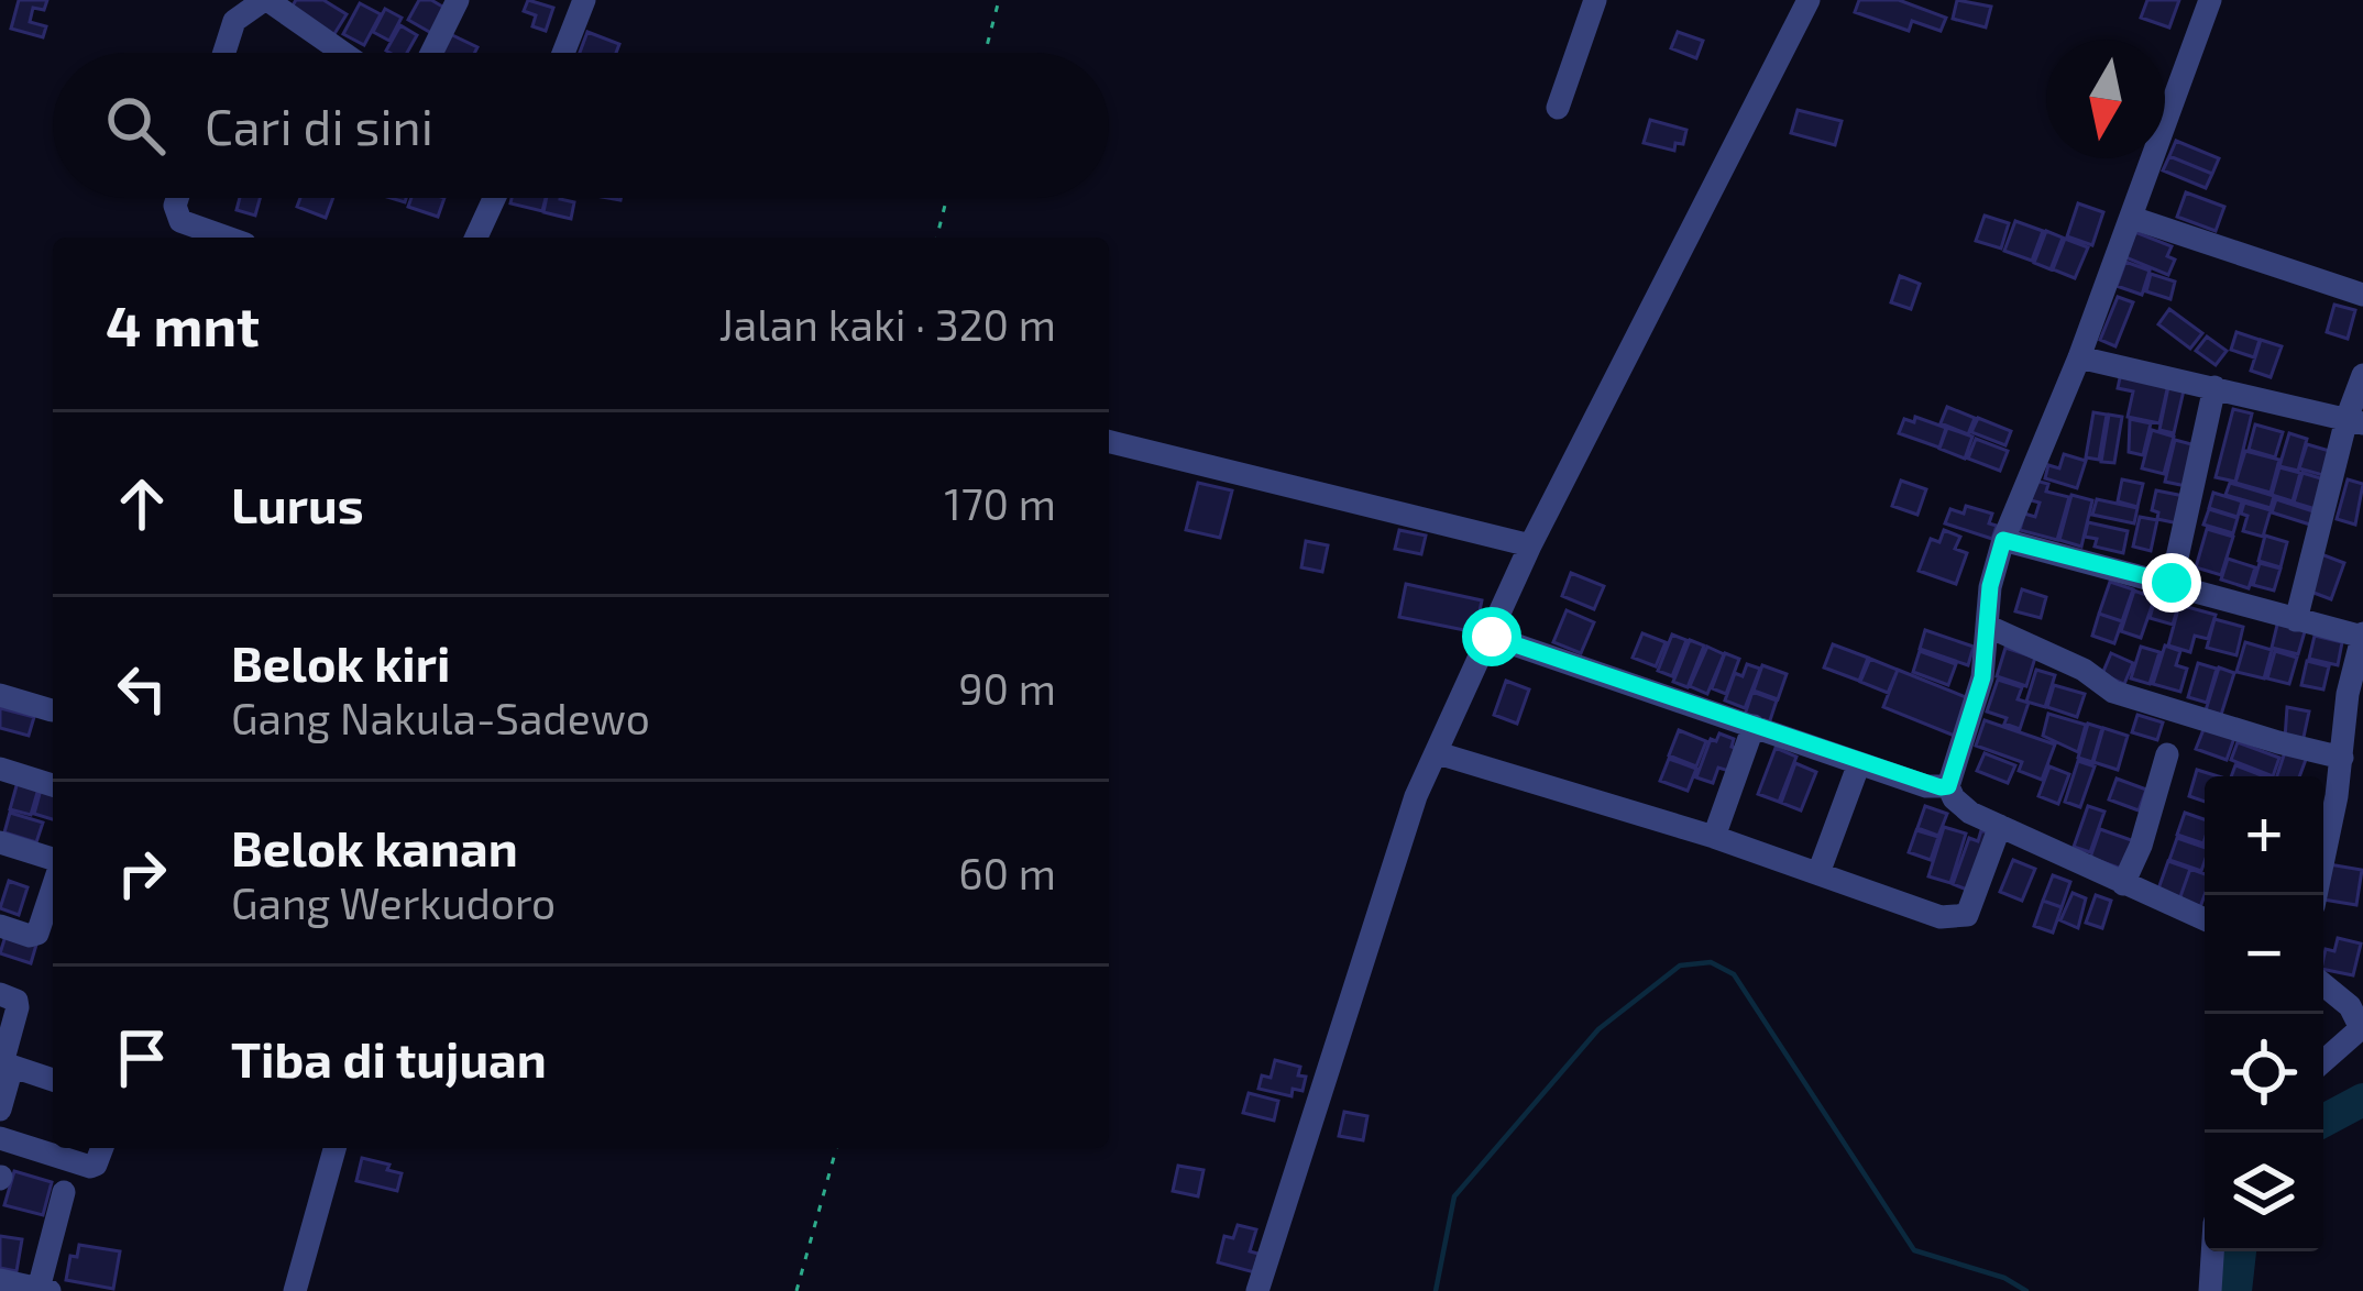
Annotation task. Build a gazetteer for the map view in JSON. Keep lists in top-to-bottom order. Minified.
{"north":"bottom","page":{"search":"Cari di sini","heading":["4 mnt","Jalan kaki · 320 m"],"list":[["Lurus","170 m"],["Belok kiri","Gang Nakula-Sadewo","90 m"],["Belok kanan","Gang Werkudoro","60 m"],"Tiba di tujuan"],"map_buttons":["+","−"]}}
